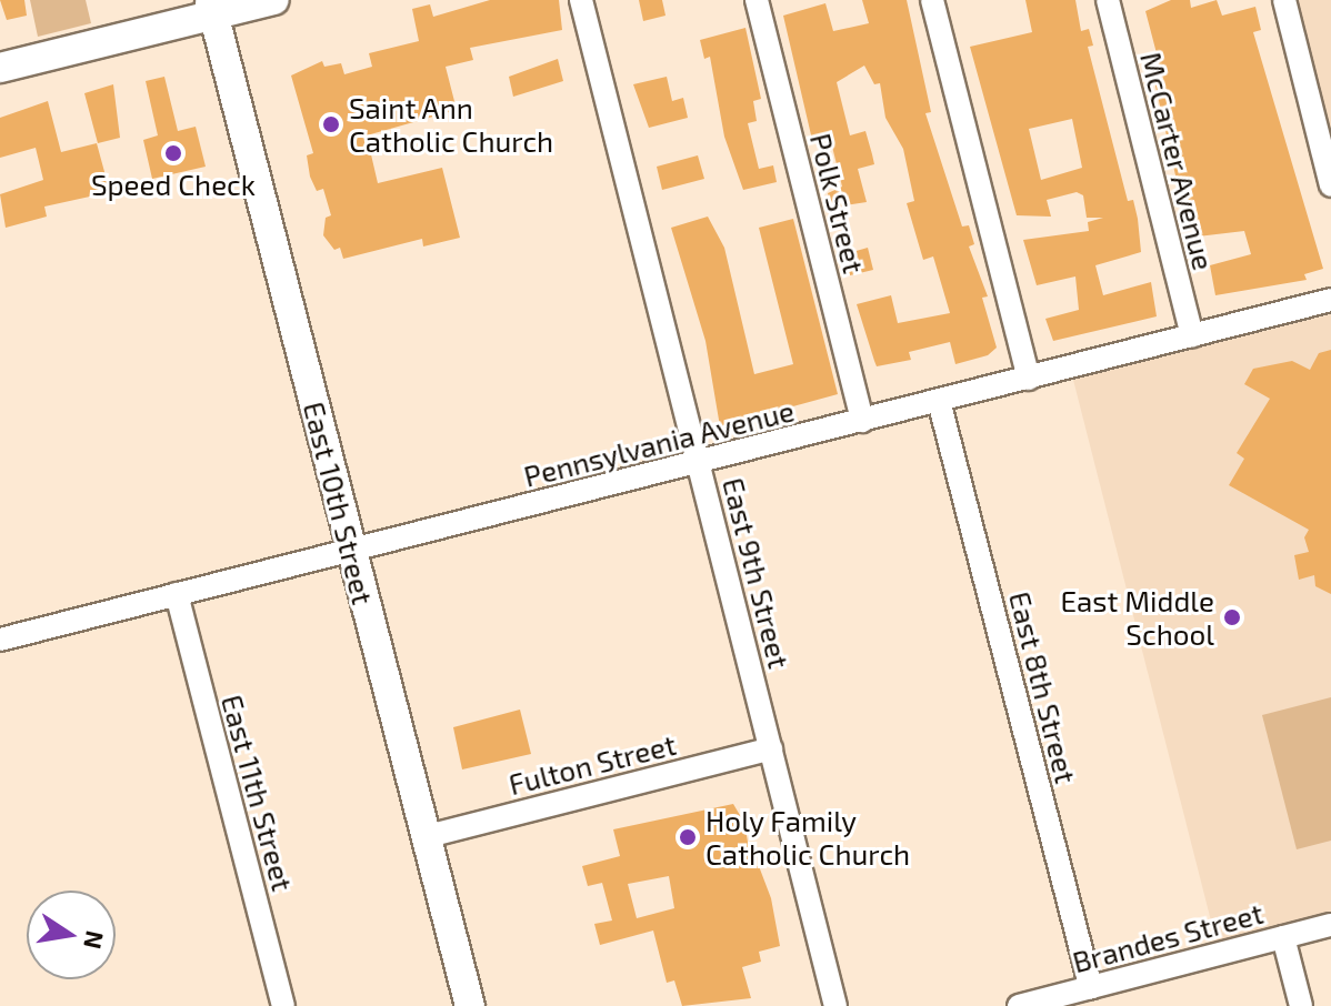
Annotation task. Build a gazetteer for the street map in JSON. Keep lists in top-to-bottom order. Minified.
{"streets":{"street":["McCarter Avenue","Polk Street","Pennsylvania Avenue","East 10th Street","East 9th Street","East 8th Street","Fulton Street","East 11th Street","Brandes Street"]},"crossings":[["McCarter Avenue","Pennsylvania Avenue"],["Polk Street","Pennsylvania Avenue"],["Pennsylvania Avenue","East 10th Street"],["Pennsylvania Avenue","East 9th Street"],["Pennsylvania Avenue","East 8th Street"],["Pennsylvania Avenue","East 11th Street"],["East 10th Street","Fulton Street"],["East 9th Street","Fulton Street"],["East 8th Street","Brandes Street"]],"places":["Saint Ann Catholic Church","Speed Check","East Middle School","Holy Family Catholic Church"],"north":"right"}
